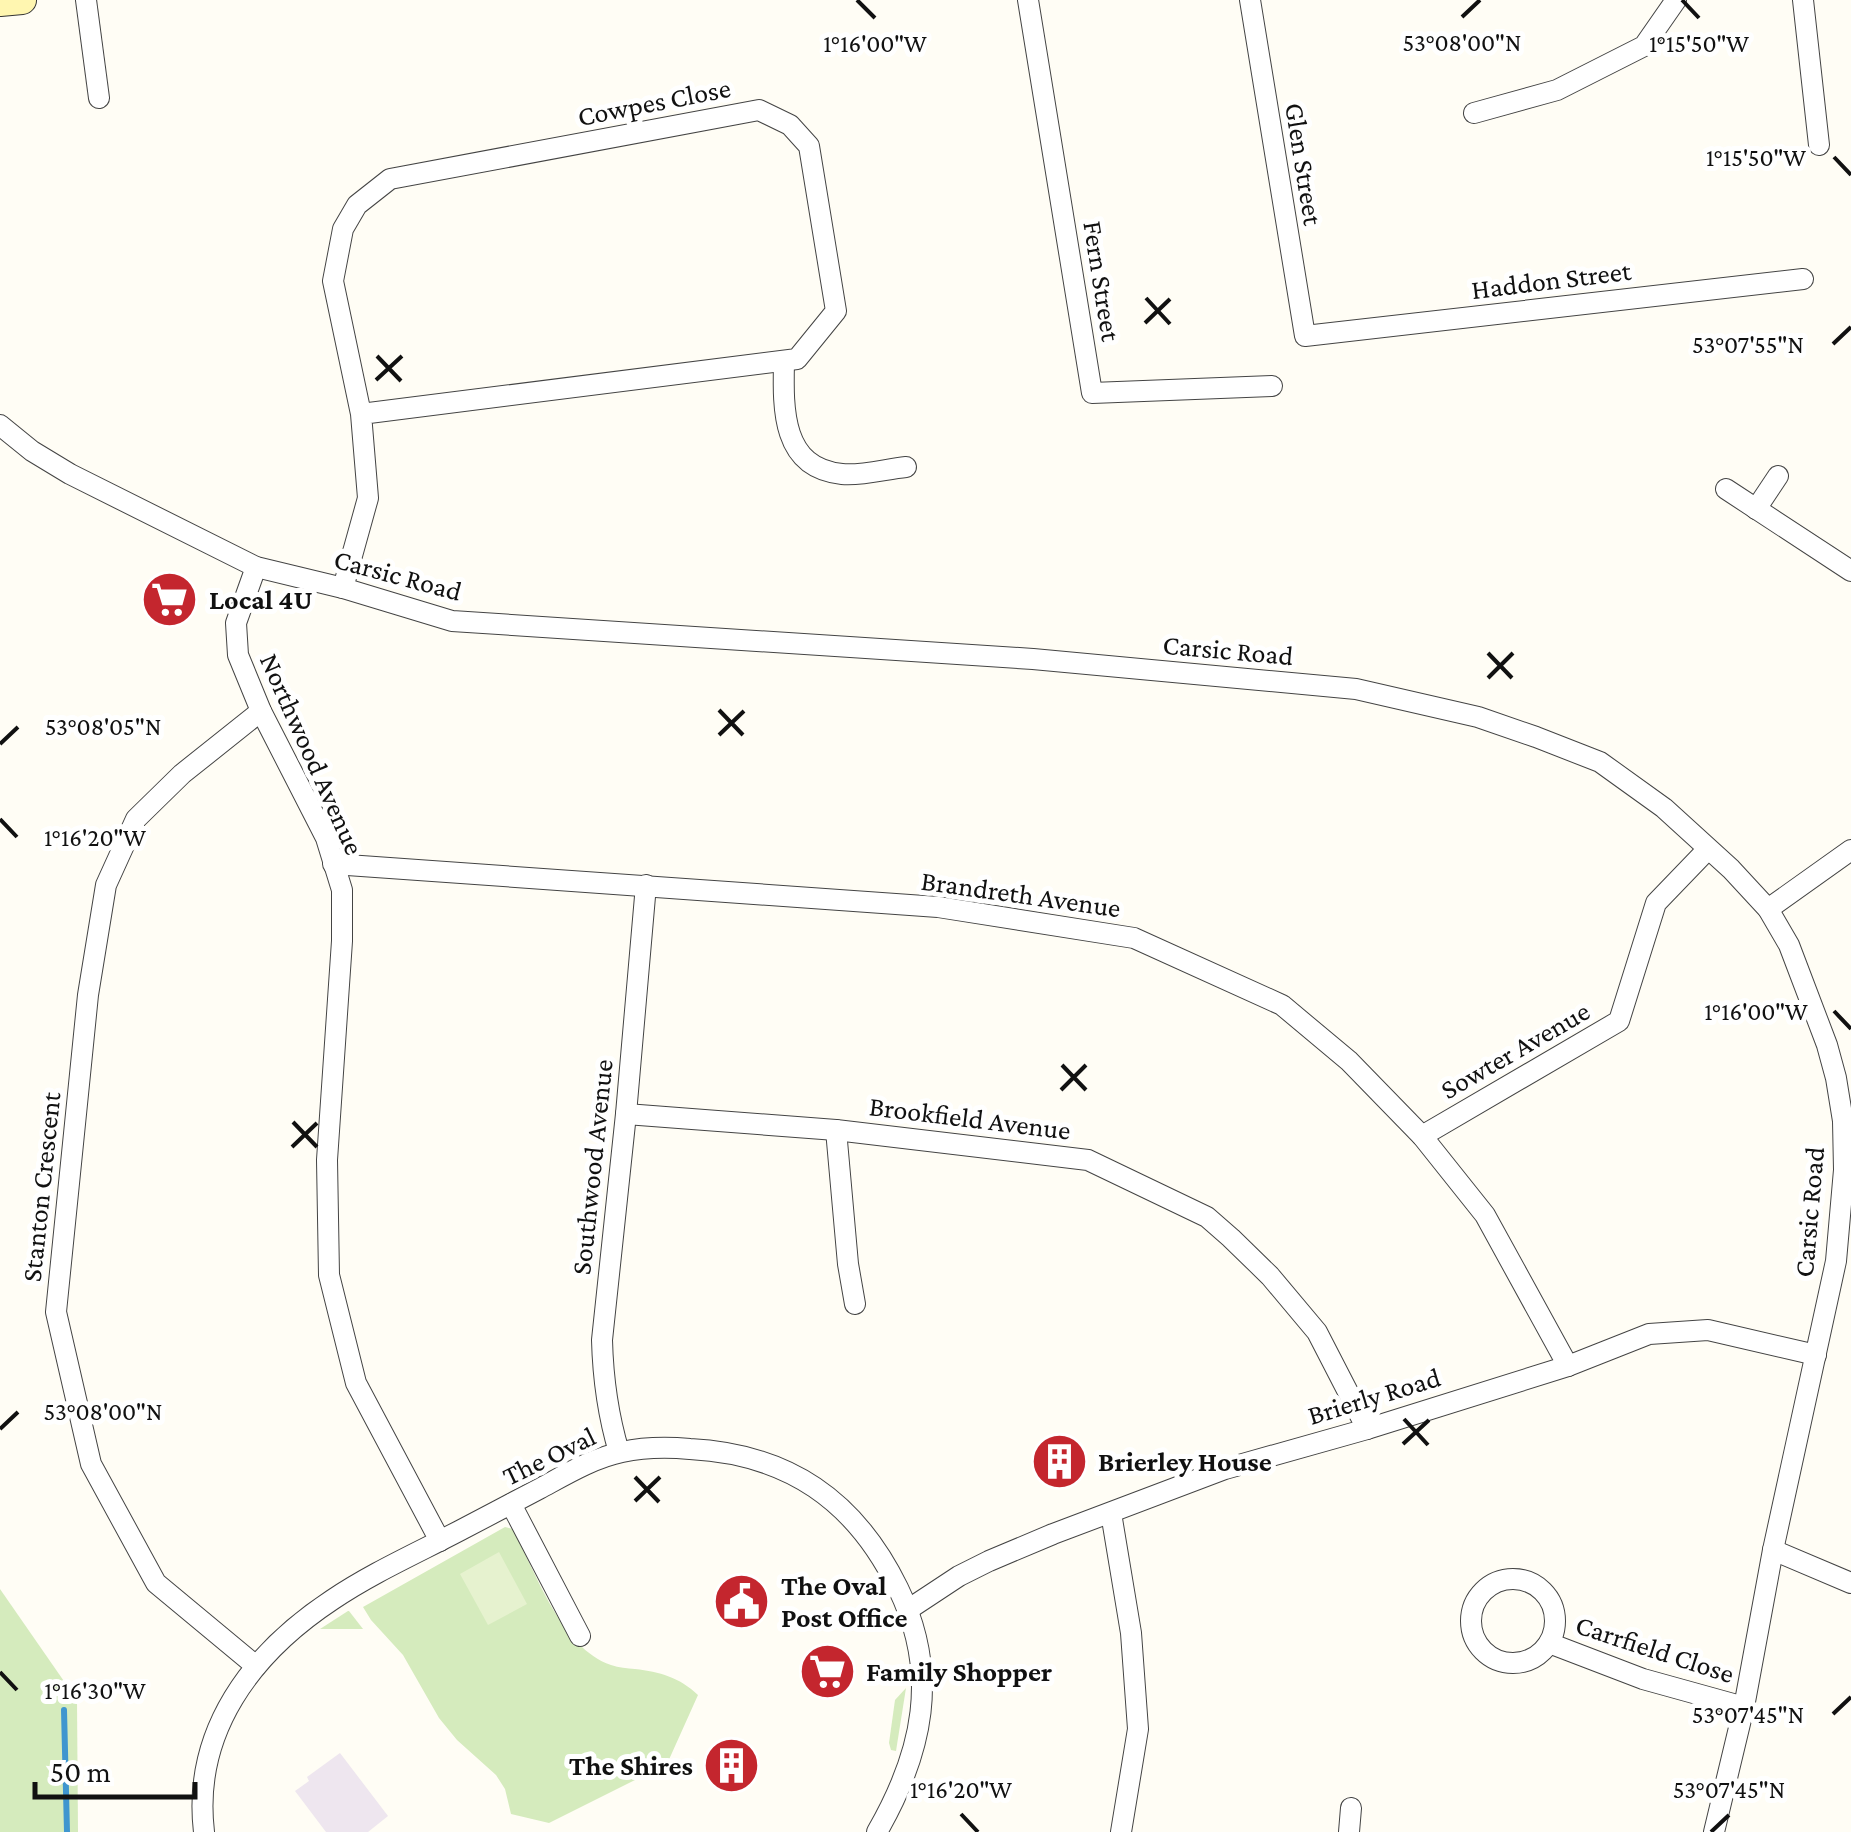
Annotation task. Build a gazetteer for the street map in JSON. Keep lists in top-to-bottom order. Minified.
{"streets":{"street":["Cowpes Close","Glen Street","Haddon Street","Fern Street","Carsic Road","Northwood Avenue","Brandreth Avenue","Sowter Avenue","Brookfield Avenue","Southwood Avenue","Stanton Crescent","Brierly Road","The Oval","Carrfield Close"]},"crossings":[["Cowpes Close","Carsic Road"],["Glen Street","Haddon Street"],["Carsic Road","Northwood Avenue"],["Carsic Road","Sowter Avenue"],["Carsic Road","Brierly Road"],["Carsic Road","Carrfield Close"],["Northwood Avenue","Brandreth Avenue"],["Northwood Avenue","Stanton Crescent"],["Northwood Avenue","The Oval"],["Brandreth Avenue","Sowter Avenue"],["Brandreth Avenue","Southwood Avenue"],["Brandreth Avenue","Brierly Road"],["Brookfield Avenue","Southwood Avenue"],["Brookfield Avenue","Brierly Road"],["Southwood Avenue","The Oval"],["Stanton Crescent","The Oval"],["Brierly Road","The Oval"]],"places":{"supermarket":["Local 4U","Family Shopper"],"building":["Brierley House","The Shires"],"public building":["The Oval Post Office"]},"scale_bar":"50 m","coordinates":["53°08'00\"N","1°16'00\"W","1°15'50\"W","53°07'55\"N","53°08'05\"N","1°16'20\"W","1°16'30\"W","53°07'45\"N"]}
